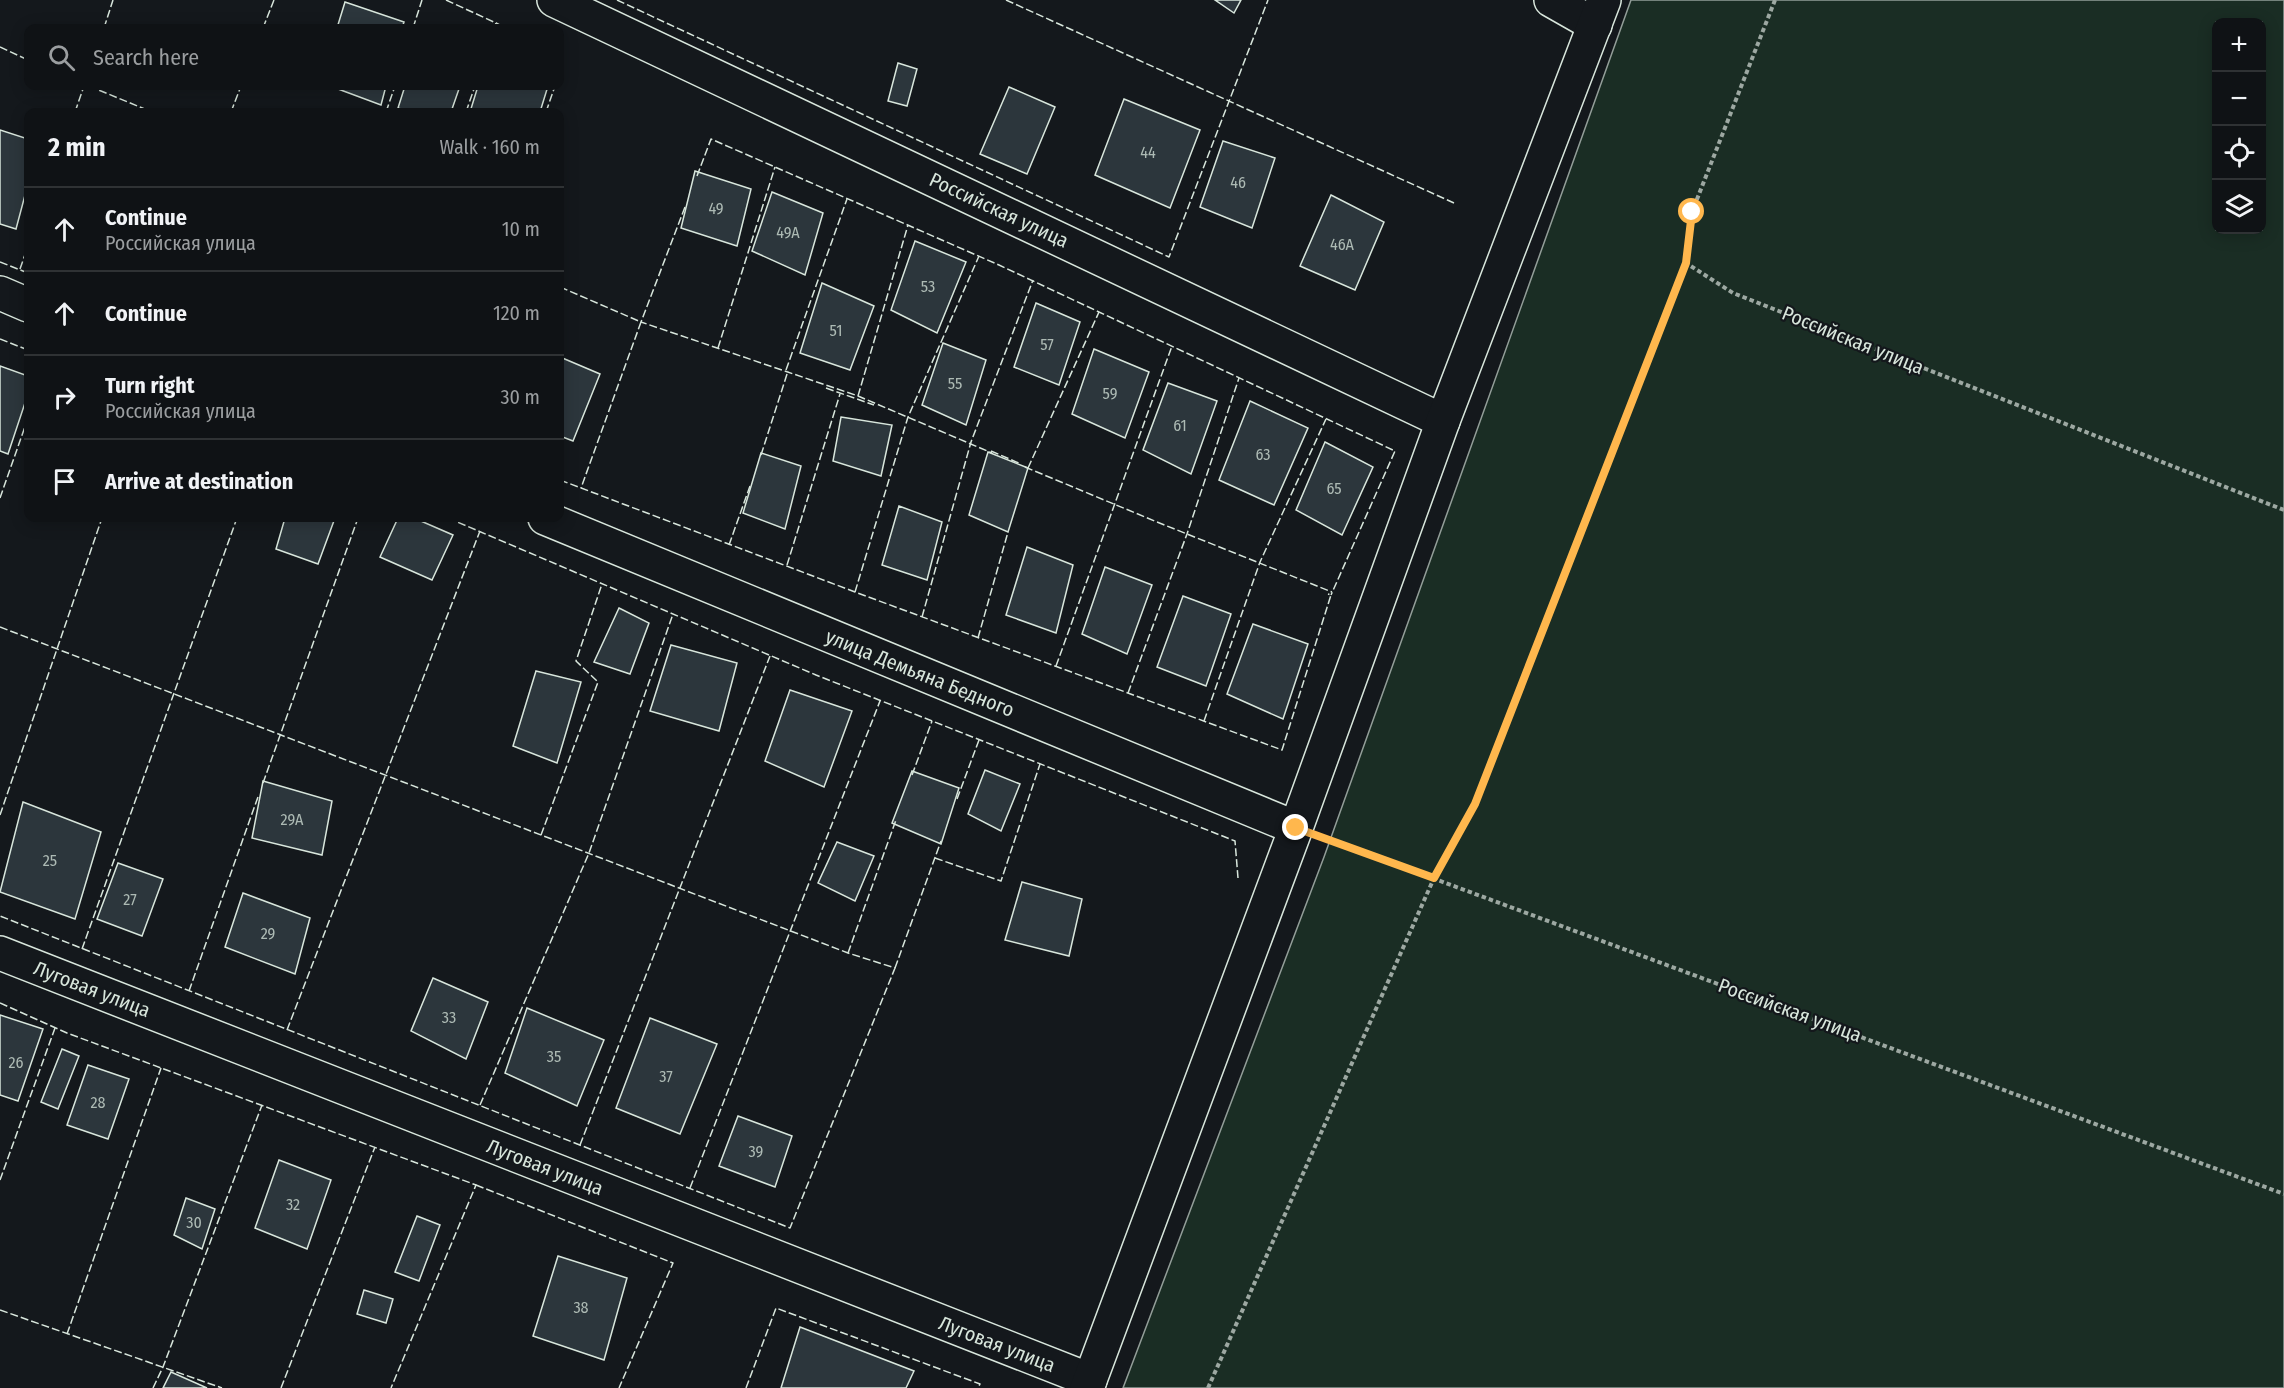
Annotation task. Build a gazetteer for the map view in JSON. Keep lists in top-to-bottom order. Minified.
{"streets":{"street":["Российская улица","улица Демьяна Бедного","Луговая улица"]},"crossings":[["Российская улица","улица Демьяна Бедного"]],"house_numbers":["44","46","49","49А","46А","53","51","57","55","59","61","63","65","29А","25","27","29","33","35","26","37","28","39","32","30","38"],"page":{"map_buttons":["+","−"],"search":"Search here","heading":["2 min","Walk · 160 m"],"list":[["Continue","Российская улица","10 m"],["Continue","120 m"],["Turn right","Российская улица","30 m"],"Arrive at destination"]}}
